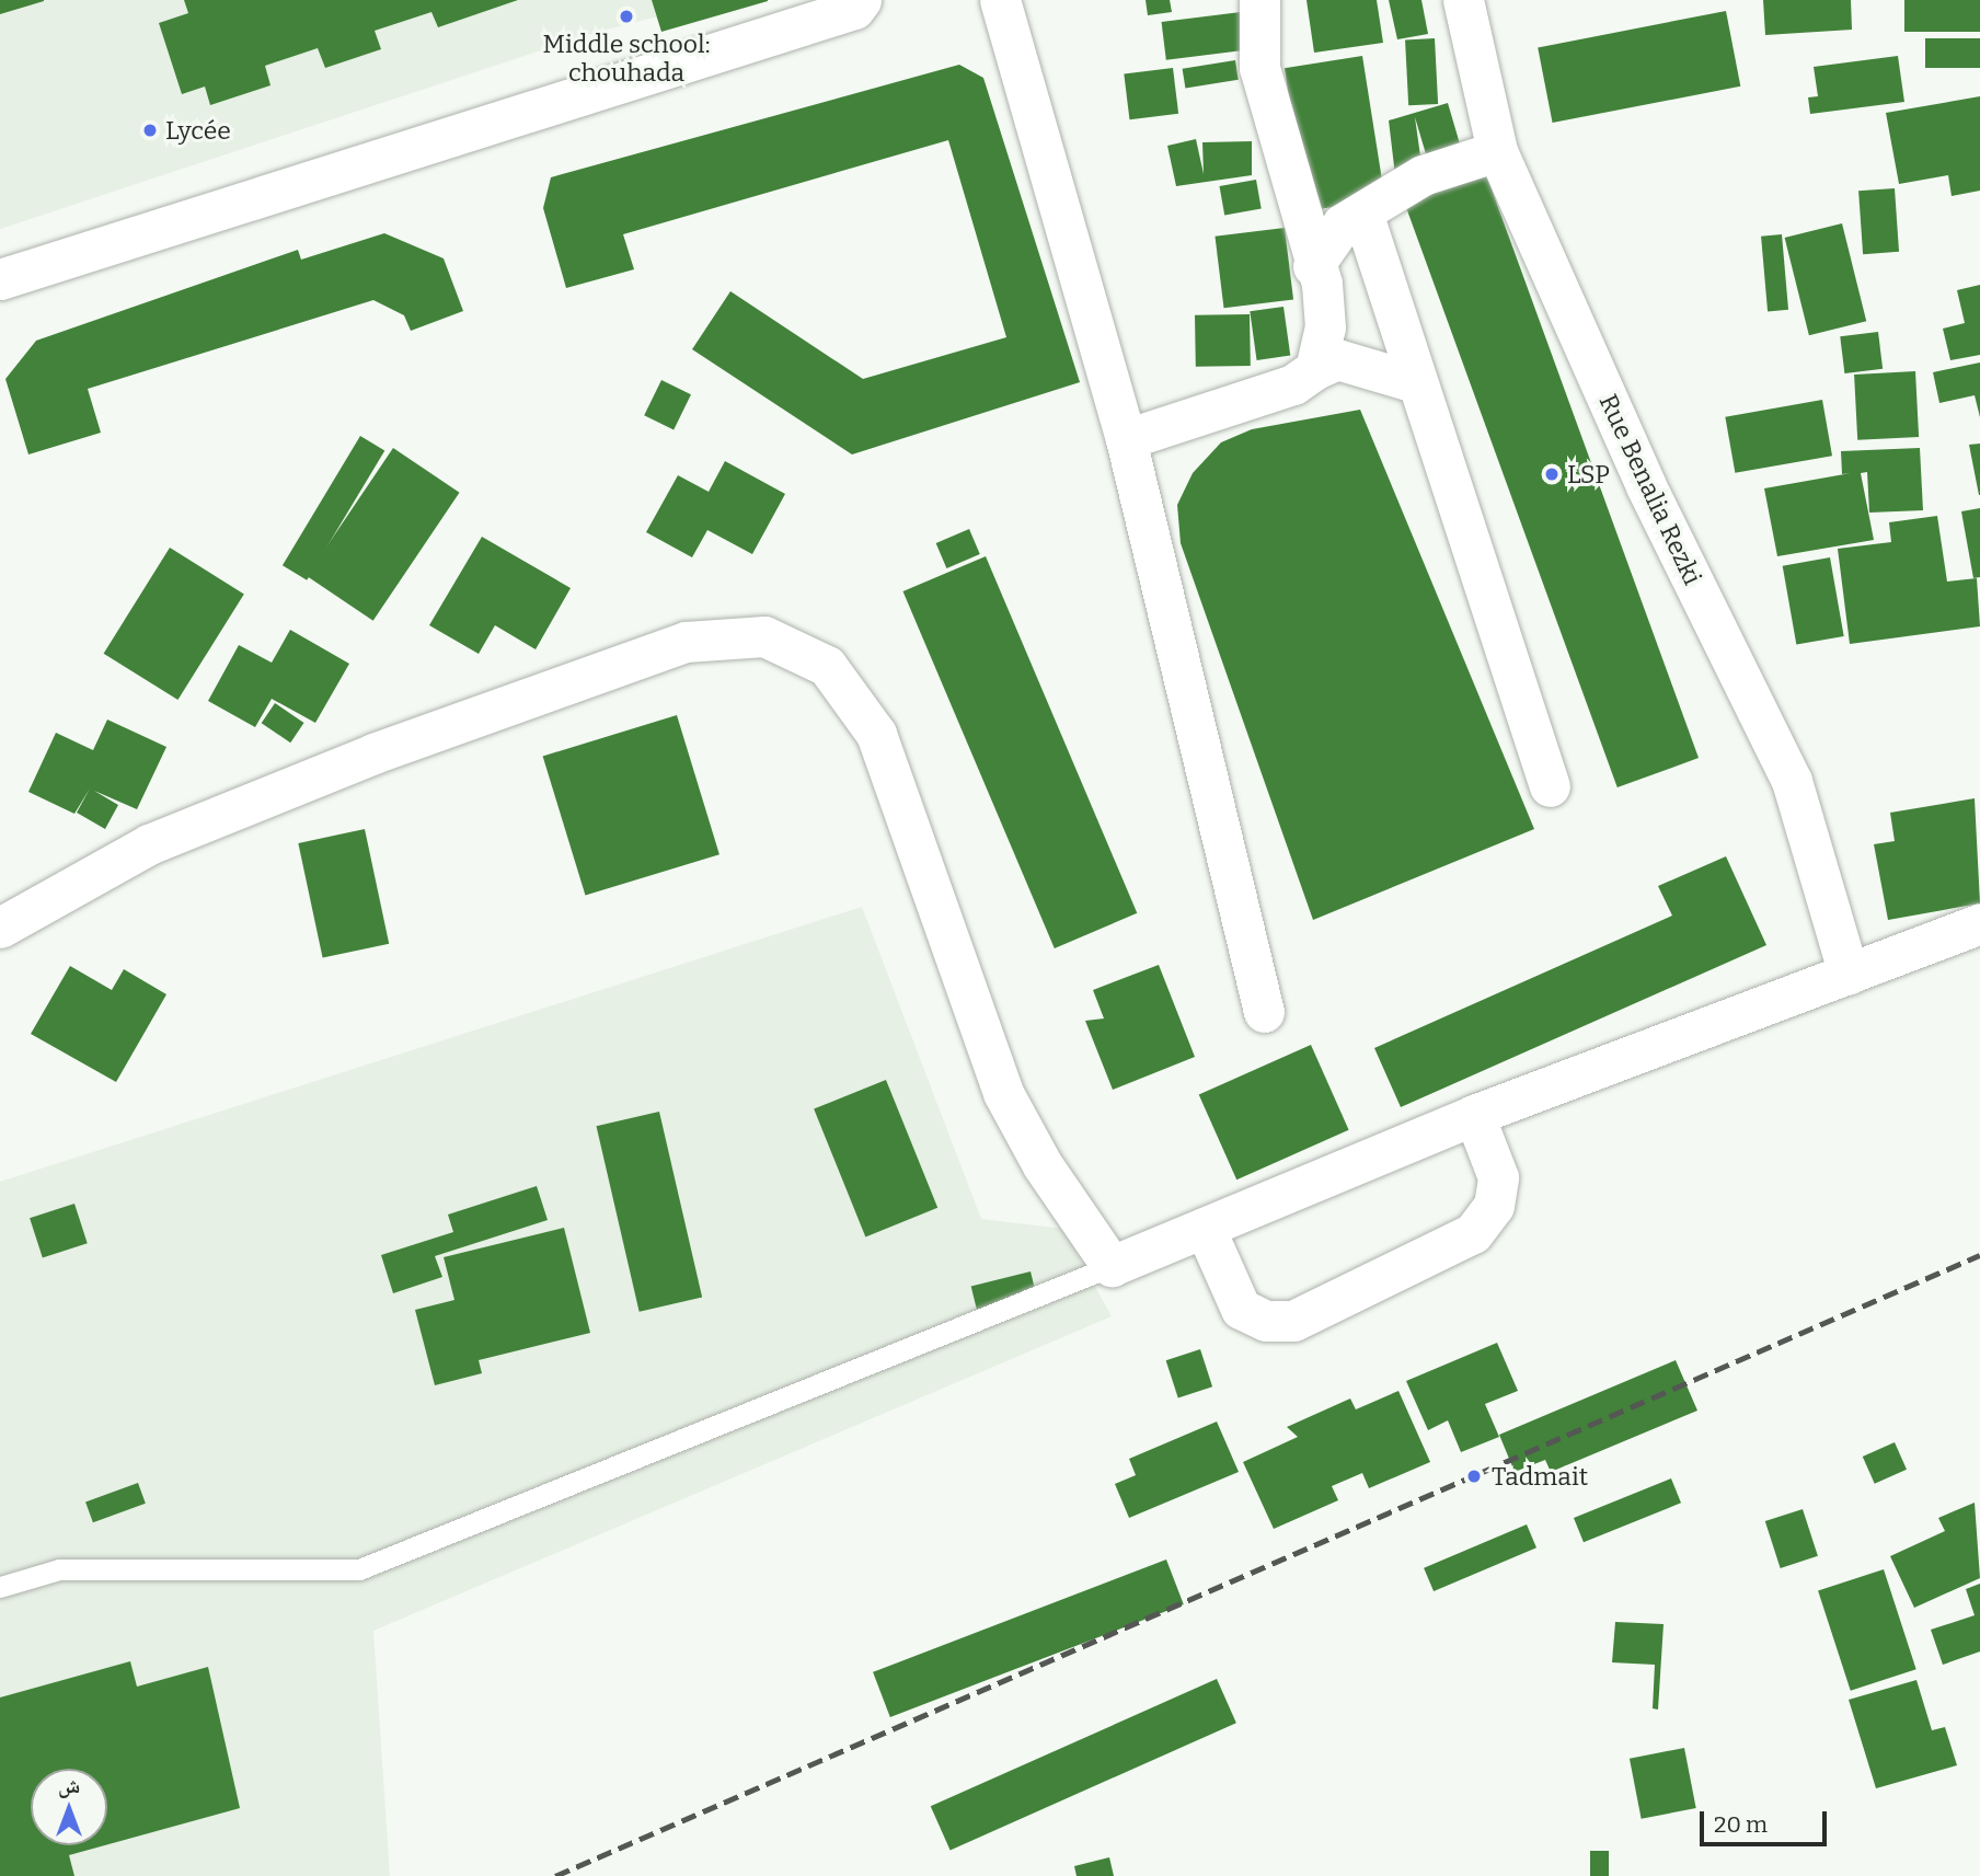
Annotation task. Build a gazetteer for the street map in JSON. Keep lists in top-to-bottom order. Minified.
{"streets":{"street":["Rue Benalia Rezki"]},"places":["Middle school: chouhada","Lycée","LSP","Tadmait"],"scale_bar":"20 m","north":"top"}
